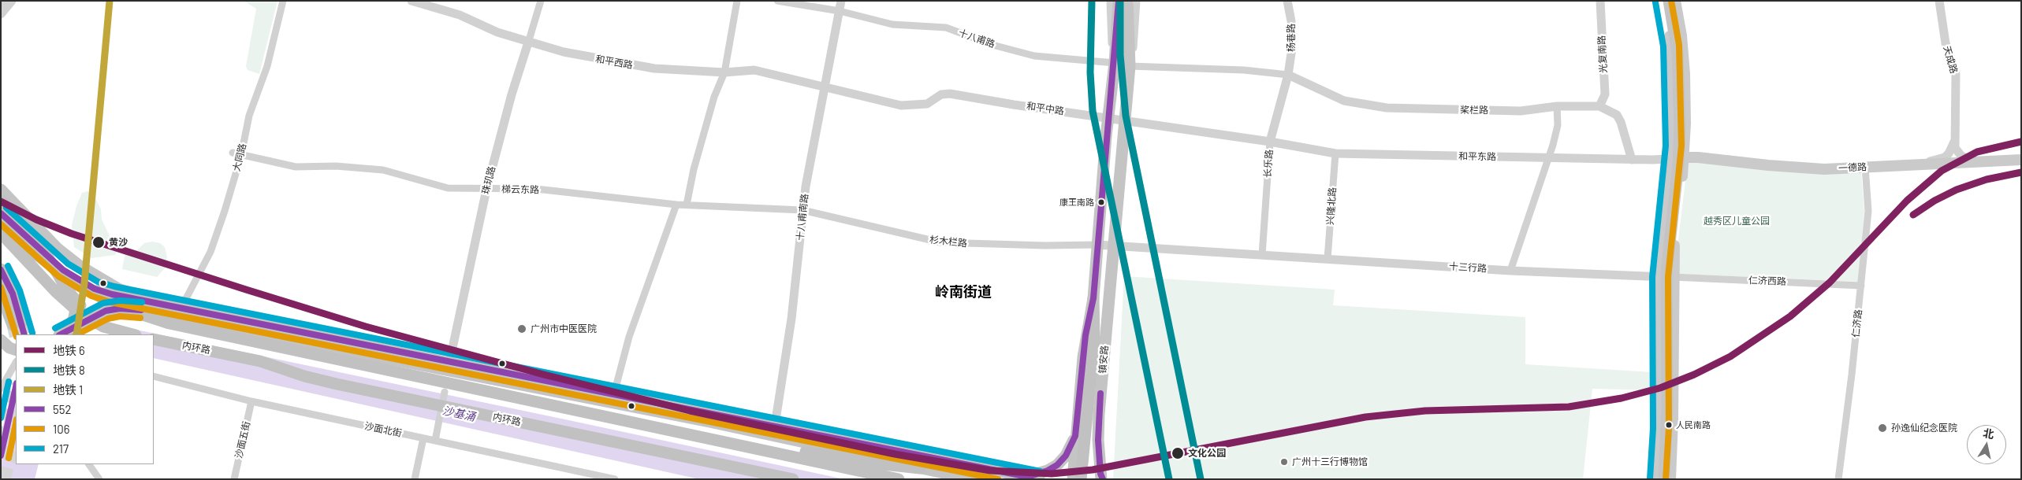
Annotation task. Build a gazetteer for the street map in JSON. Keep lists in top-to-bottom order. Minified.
{"streets":{"highway":["内环路"],"main road":["一德路","镇安路"],"street":["杨巷路","十八甫路","光复南路","天成路","和平西路","和平中路","桨栏路","和平东路","大同路","长乐路","珠玑路","梯云东路","兴隆北路","十八甫南路","杉木栏路","十三行路","仁济西路","仁济路","沙面北街","沙面五街"]},"crossings":[["杨巷路","桨栏路"],["杨巷路","长乐路"],["十八甫路","十八甫南路"],["光复南路","桨栏路"],["和平西路","和平中路"],["和平西路","珠玑路"],["和平西路","十八甫南路"],["和平中路","和平东路"],["和平中路","长乐路"],["和平中路","十八甫南路"],["桨栏路","和平东路"],["桨栏路","长乐路"],["和平东路","长乐路"],["和平东路","一德路"],["和平东路","兴隆北路"],["大同路","梯云东路"],["长乐路","十三行路"],["一德路","仁济路"],["珠玑路","梯云东路"],["梯云东路","十八甫南路"],["梯云东路","杉木栏路"],["兴隆北路","十三行路"],["十八甫南路","杉木栏路"],["杉木栏路","镇安路"],["十三行路","仁济西路"],["仁济西路","仁济路"],["沙面北街","沙面五街"]],"districts":["岭南街道"],"water":["沙基涌"],"parks":["越秀区儿童公园"],"places":["康王南路","黄沙","广州市中医医院","人民南路","孙逸仙纪念医院","文化公园","广州十三行博物馆"],"lines":["metro line 8","metro line 1","transit line 552","transit line 106","transit line 217","metro line 6"],"legend":["地铁 6","地铁 8","地铁 1","552","106","217"],"north":"top"}
